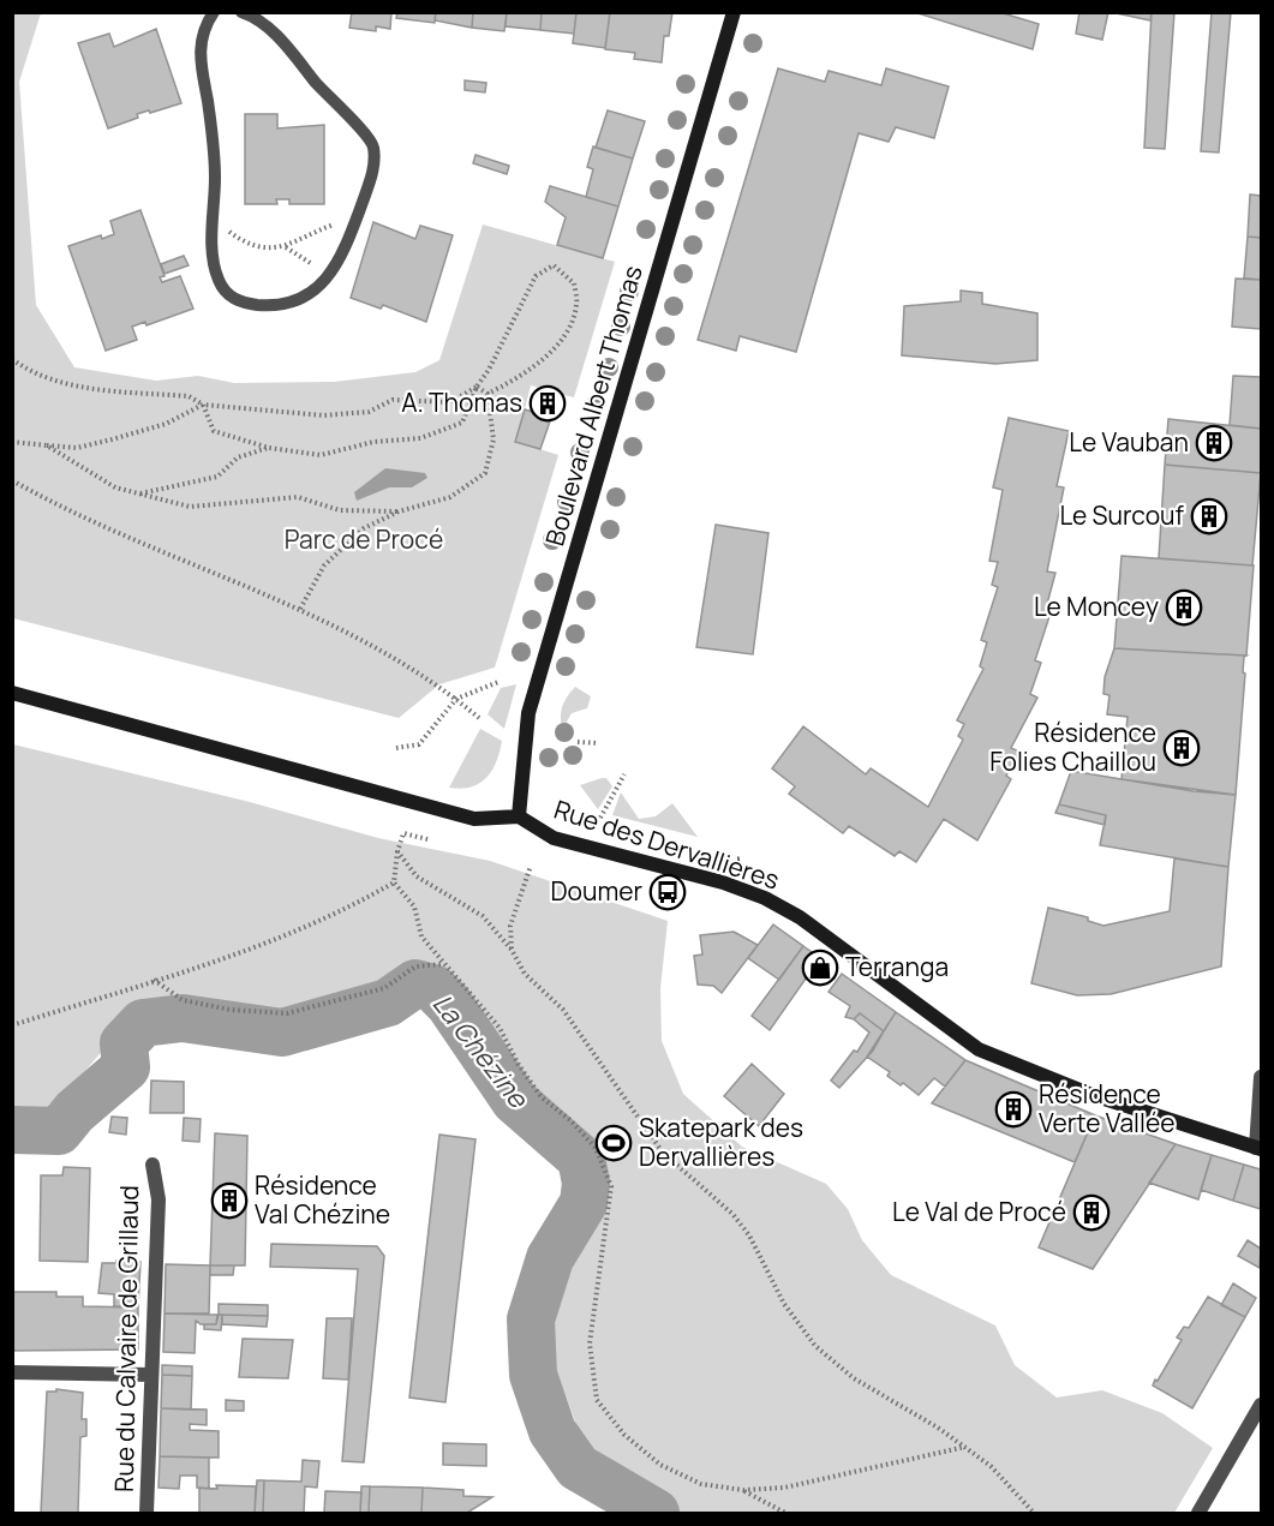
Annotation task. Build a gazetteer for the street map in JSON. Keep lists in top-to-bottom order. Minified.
{"streets":{"main road":["Boulevard Albert Thomas","Rue des Dervallières"],"street":["Rue du Calvaire de Grillaud"]},"crossings":[["Boulevard Albert Thomas","Rue des Dervallières"]],"water":["La Chézine"],"parks":["Parc de Procé"],"places":{"building":["A. Thomas","Le Vauban","Le Surcouf","Le Moncey","Résidence Folies Chaillou","Résidence Verte Vallée","Résidence Val Chézine","Le Val de Procé"],"bus stop":["Doumer"],"shop":["Terranga"],"sports":["Skatepark des Dervallières"]}}
